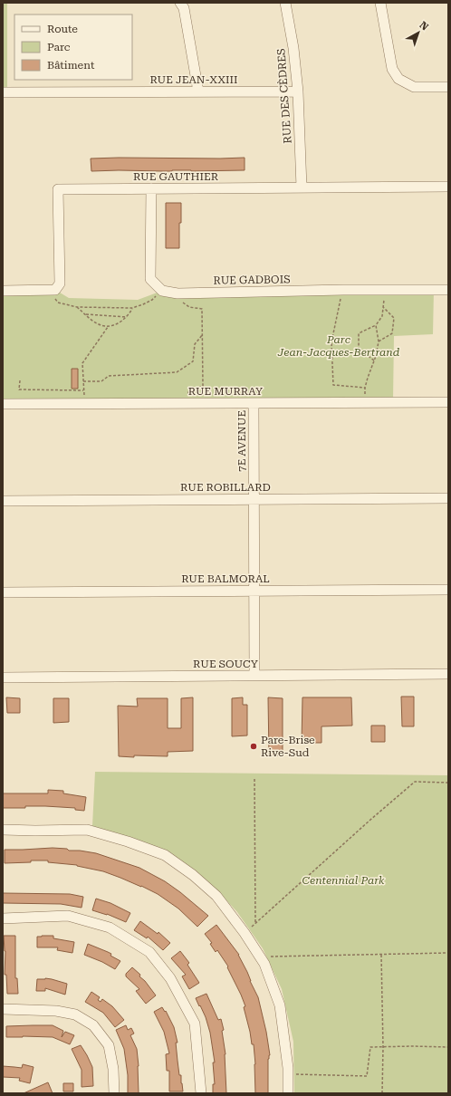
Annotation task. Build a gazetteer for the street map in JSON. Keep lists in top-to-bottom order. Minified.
{"streets":{"street":["RUE JEAN-XXIII","RUE DES CÈDRES","RUE GAUTHIER","RUE GADBOIS","RUE MURRAY","7E AVENUE","RUE ROBILLARD","RUE BALMORAL","RUE SOUCY"]},"crossings":[["RUE JEAN-XXIII","RUE DES CÈDRES"],["RUE DES CÈDRES","RUE GAUTHIER"],["RUE MURRAY","7E AVENUE"],["7E AVENUE","RUE ROBILLARD"],["7E AVENUE","RUE BALMORAL"],["7E AVENUE","RUE SOUCY"]],"parks":["Parc Jean-Jacques-Bertrand","Centennial Park"],"places":["Pare-Brise Rive-Sud"],"legend":["Route","Parc","Bâtiment"],"north":"top right"}
